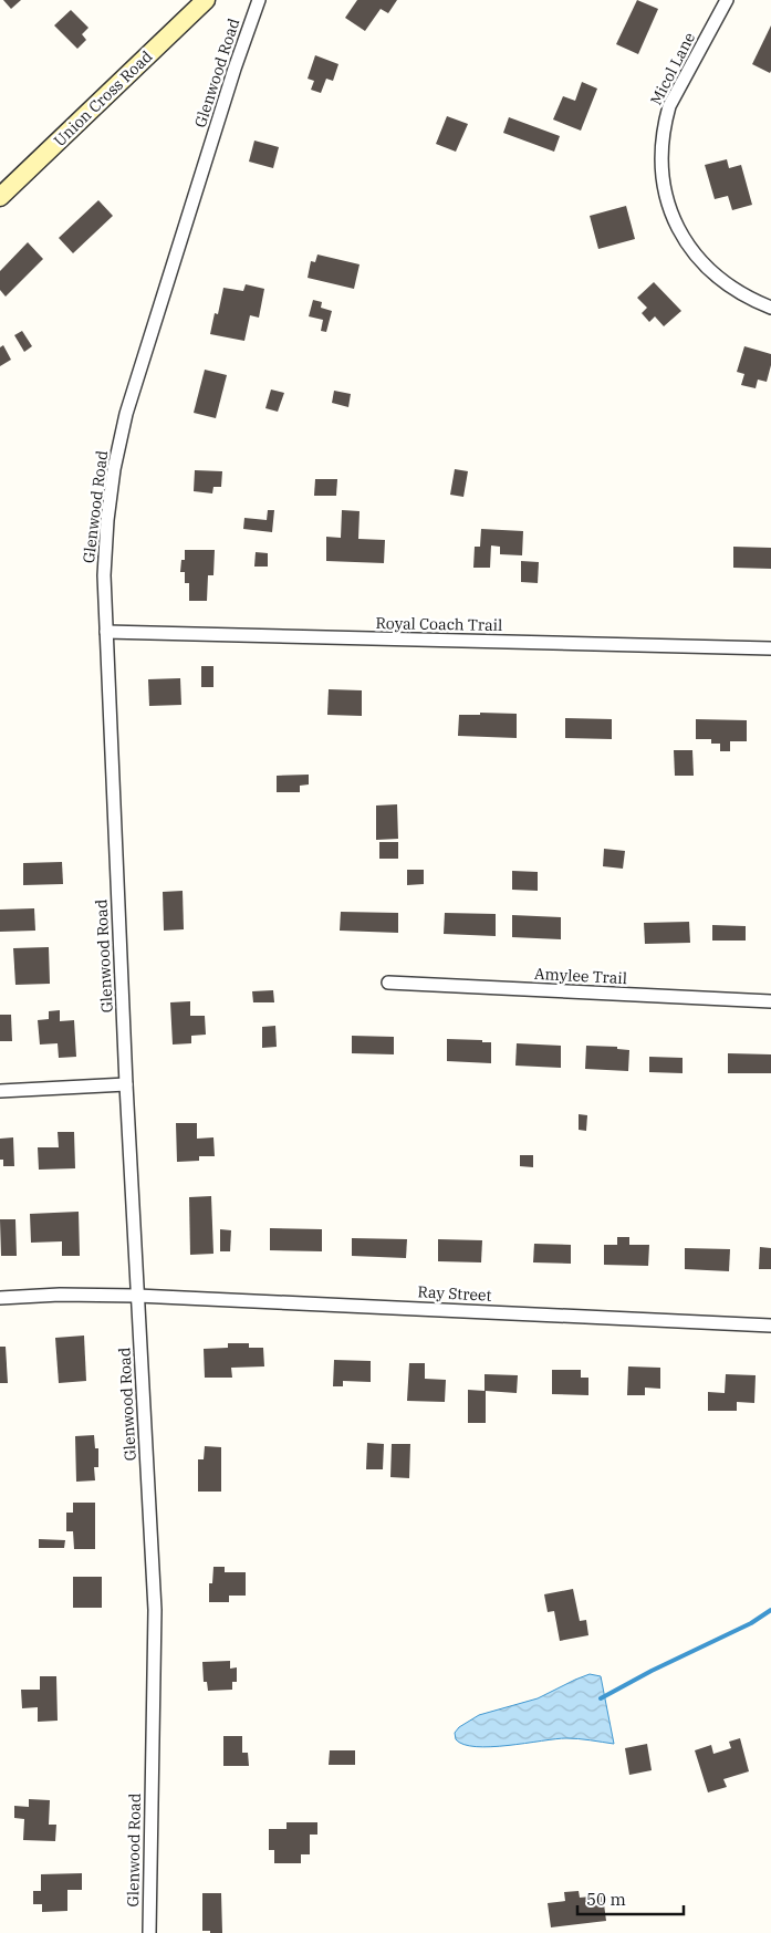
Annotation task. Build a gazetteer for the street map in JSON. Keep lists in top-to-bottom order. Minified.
{"streets":{"main road":["Union Cross Road"],"street":["Micol Lane","Glenwood Road","Royal Coach Trail","Amylee Trail","Ray Street"]},"crossings":[["Glenwood Road","Royal Coach Trail"],["Glenwood Road","Ray Street"]],"scale_bar":"50 m"}
